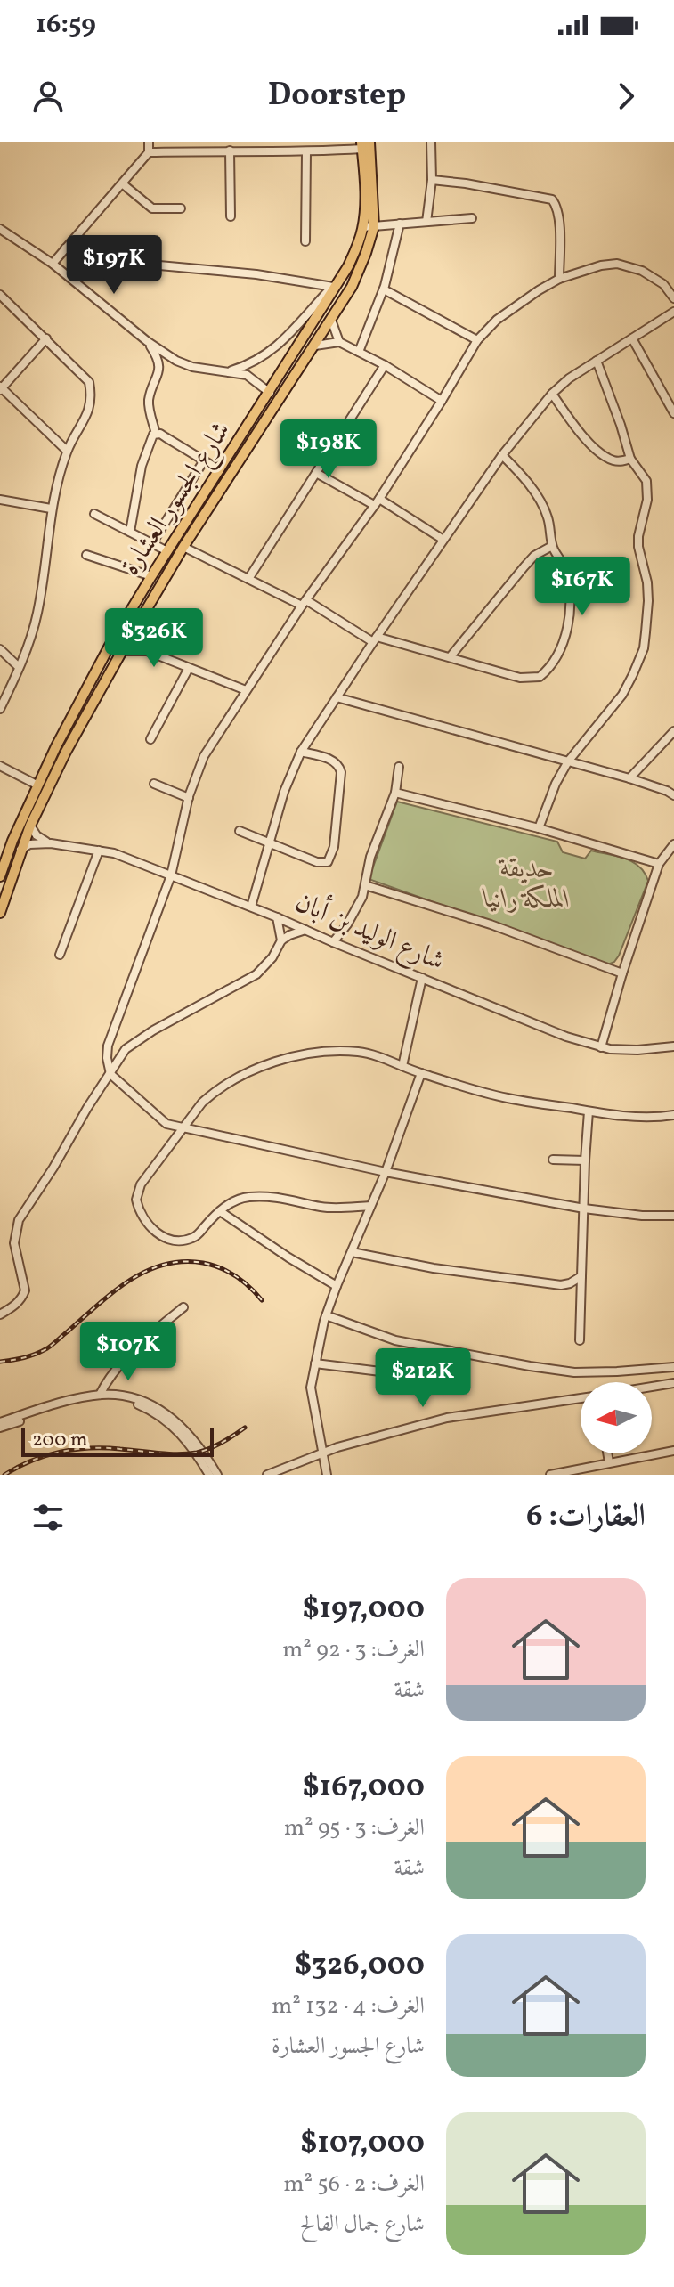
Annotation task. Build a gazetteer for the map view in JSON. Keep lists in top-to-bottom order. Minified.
{"streets":{"main road":["شارع الجسور العشارة"],"street":["شارع الوليد بن أبان"]},"crossings":[["شارع الجسور العشارة","شارع الوليد بن أبان"]],"parks":["حديقة الملكة رانيا"],"scale_bar":"200 m","north":"left","page":{"status":"16:59","header":"Doorstep","price":["$197K","$198K","$167K","$326K","$107K","$212K"],"scale":"200 m","heading":"العقارات: 6","list":[{"name":"$197,000","note":"الغرف: 3 · 92 m² · شقة"},{"name":"$167,000","note":"الغرف: 3 · 95 m² · شقة"},{"name":"$326,000","note":"الغرف: 4 · 132 m² · شارع الجسور العشارة"},{"name":"$107,000","note":"الغرف: 2 · 56 m² · شارع جمال الفالح"}]}}
